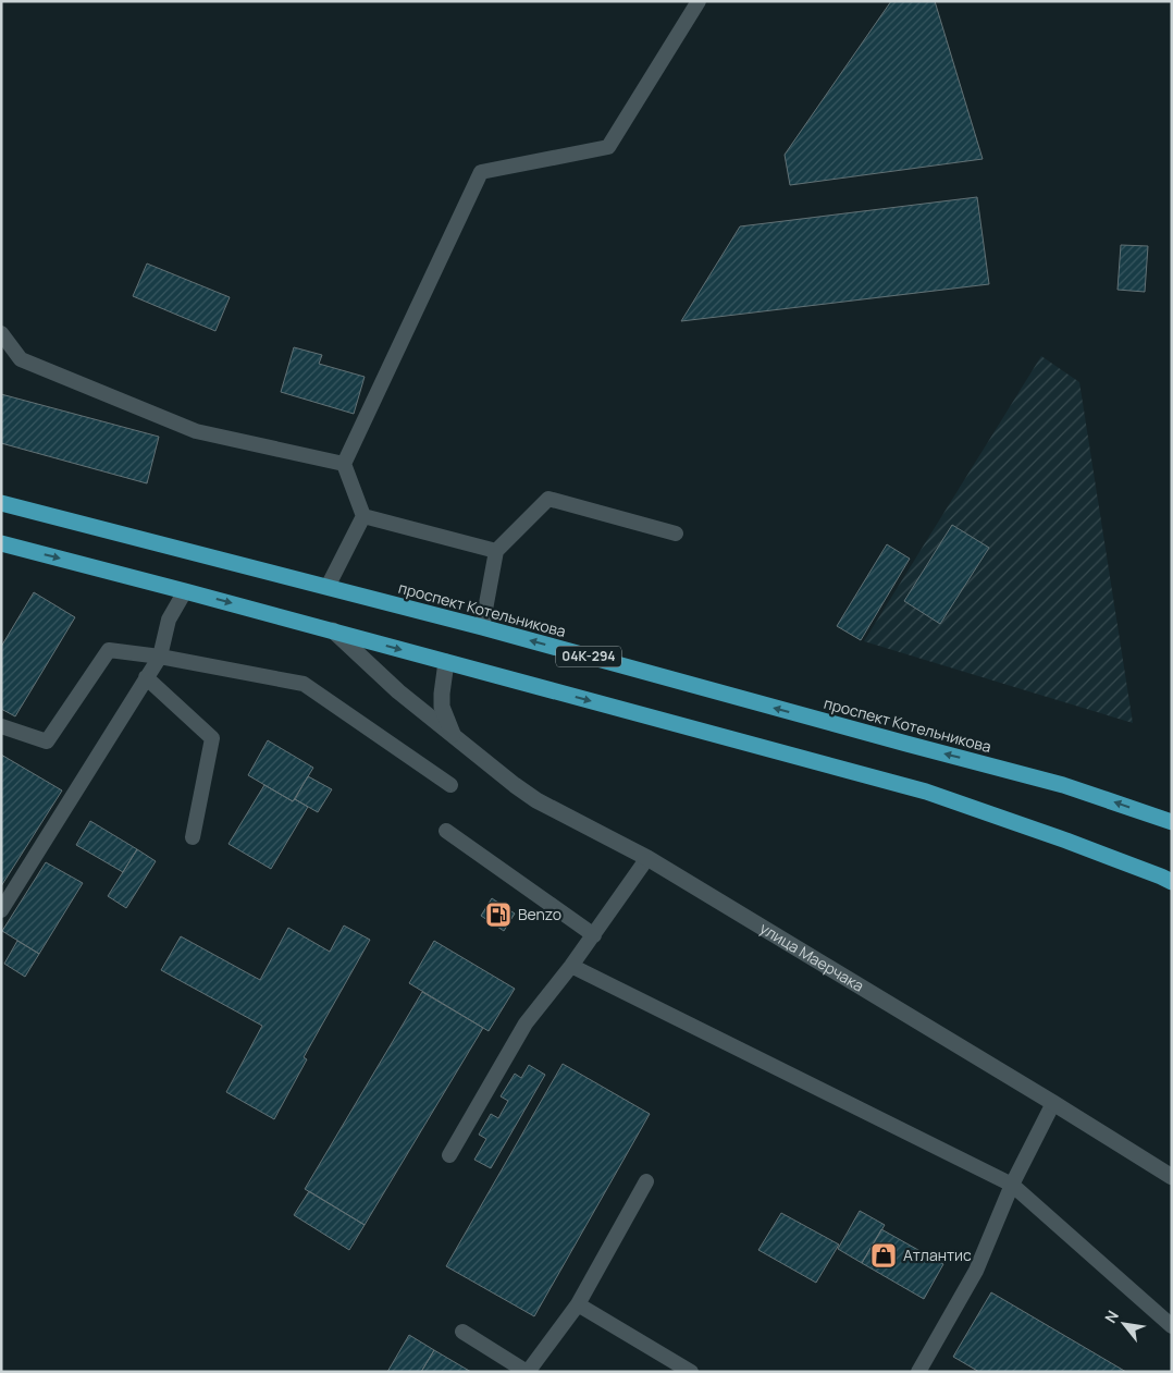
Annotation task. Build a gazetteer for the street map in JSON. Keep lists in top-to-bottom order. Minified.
{"streets":{"highway":["проспект Котельникова","04К-294"],"street":["улица Маерчака"]},"places":{"fuel station":["Benzo"],"shop":["Атлантис"]},"north":"top left"}
